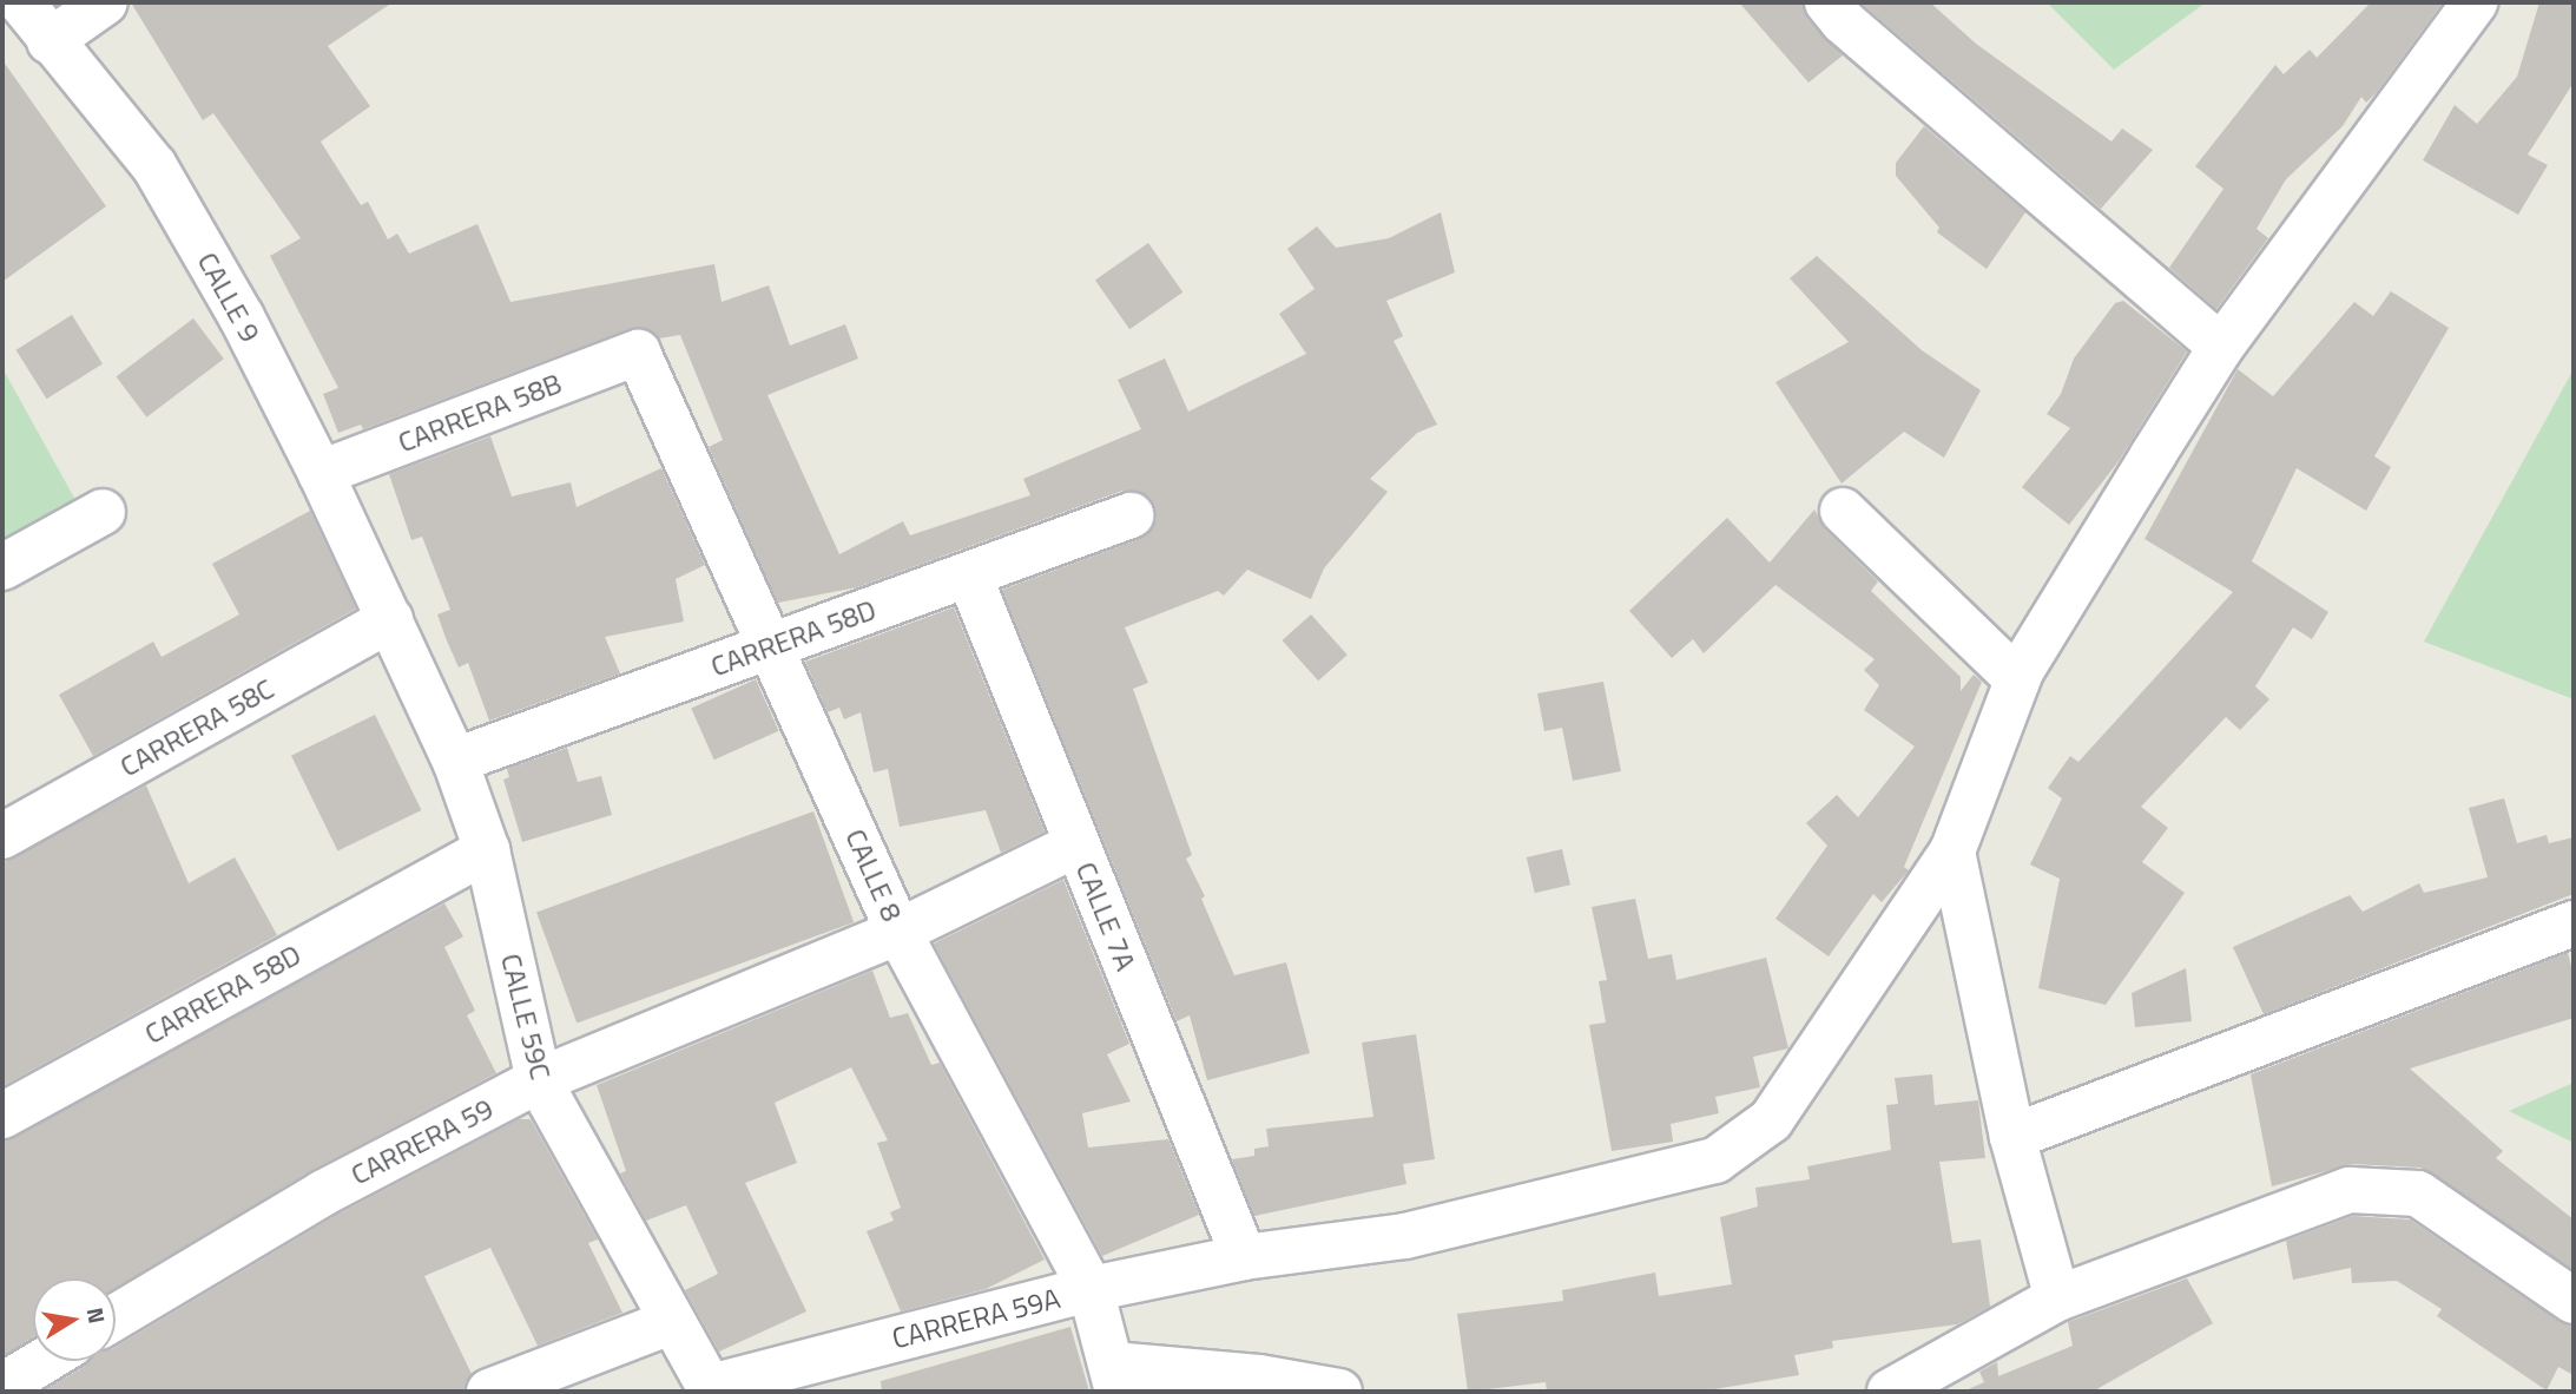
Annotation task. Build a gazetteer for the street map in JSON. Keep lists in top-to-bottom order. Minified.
{"streets":{"street":["CALLE 9","CARRERA 58B","CARRERA 58D","CARRERA 58C","CALLE 8","CALLE 7A","CALLE 59C","CARRERA 59","CARRERA 59A"]},"crossings":[["CALLE 9","CARRERA 58B"],["CALLE 9","CARRERA 58C"],["CALLE 9","CALLE 59C"],["CARRERA 58B","CALLE 8"],["CARRERA 58D","CALLE 8"],["CARRERA 58D","CALLE 7A"],["CARRERA 58D","CALLE 59C"],["CARRERA 58C","CALLE 59C"],["CALLE 8","CARRERA 59"],["CALLE 8","CARRERA 59A"],["CALLE 7A","CARRERA 59"],["CALLE 7A","CARRERA 59A"],["CALLE 59C","CARRERA 59"],["CALLE 59C","CARRERA 59A"]],"north":"right"}
